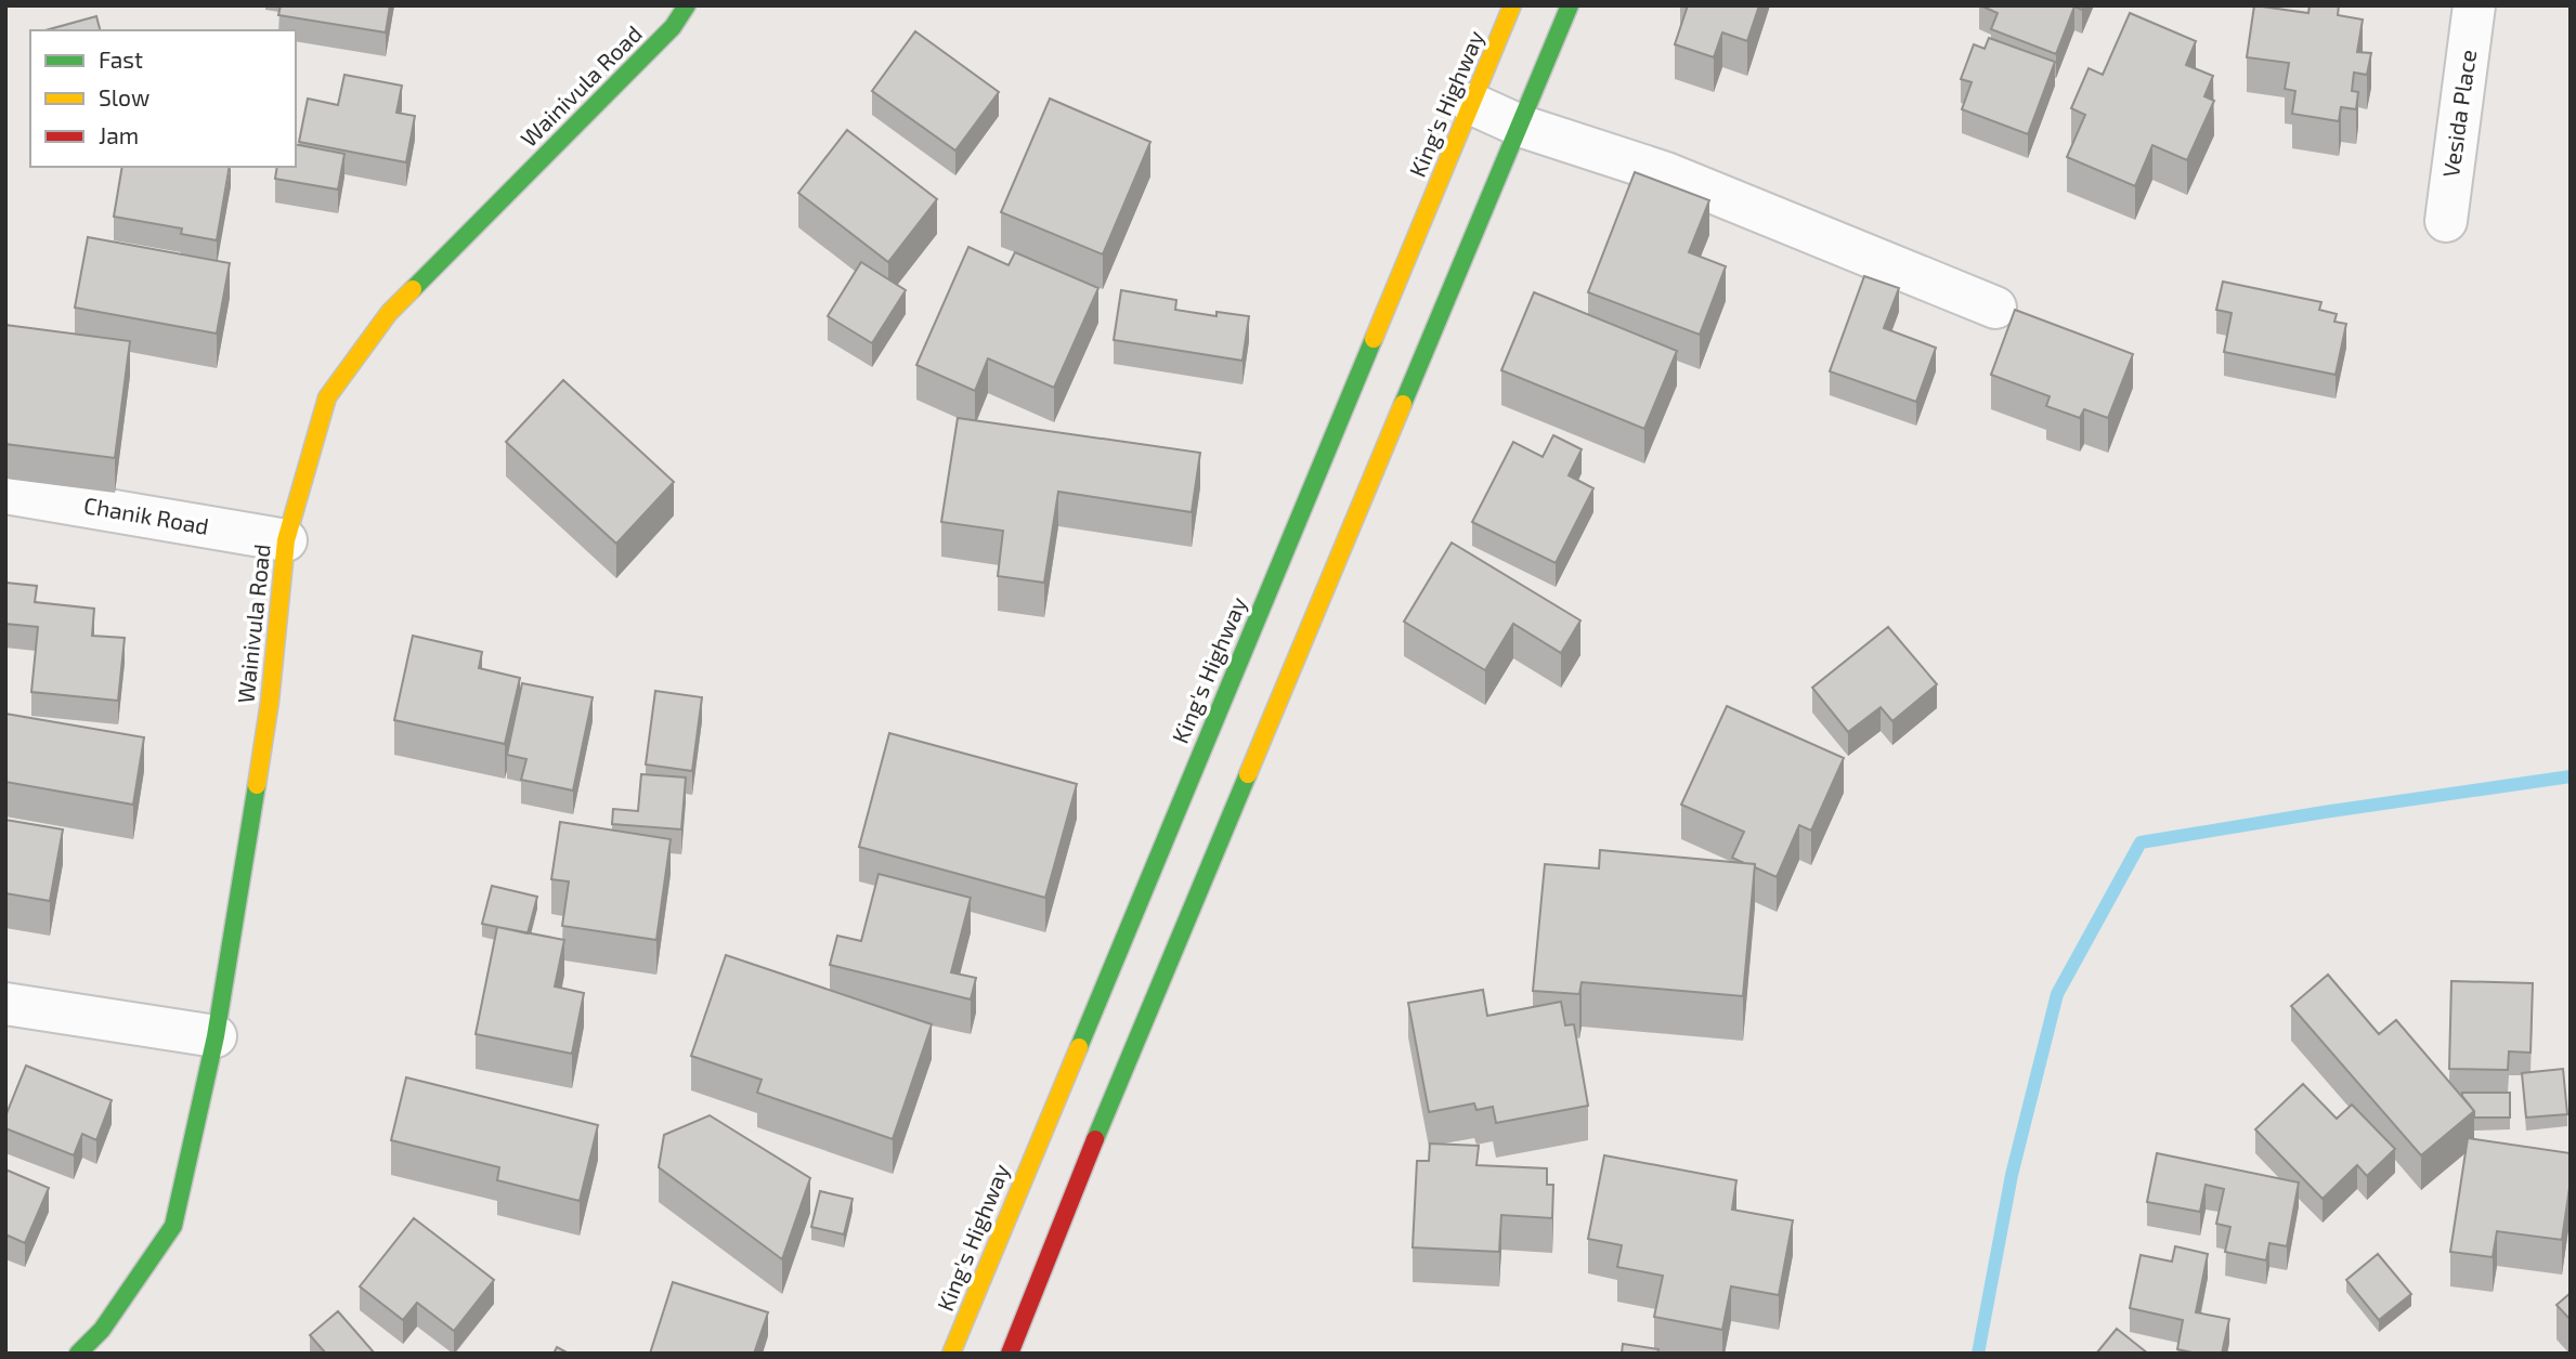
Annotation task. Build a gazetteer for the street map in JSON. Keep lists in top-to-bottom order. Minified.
{"streets":{"main road":["Wainivula Road","King's Highway"],"street":["Vesida Place","Chanik Road"]},"crossings":[["Wainivula Road","Chanik Road"]],"legend":["Fast","Slow","Jam"]}
